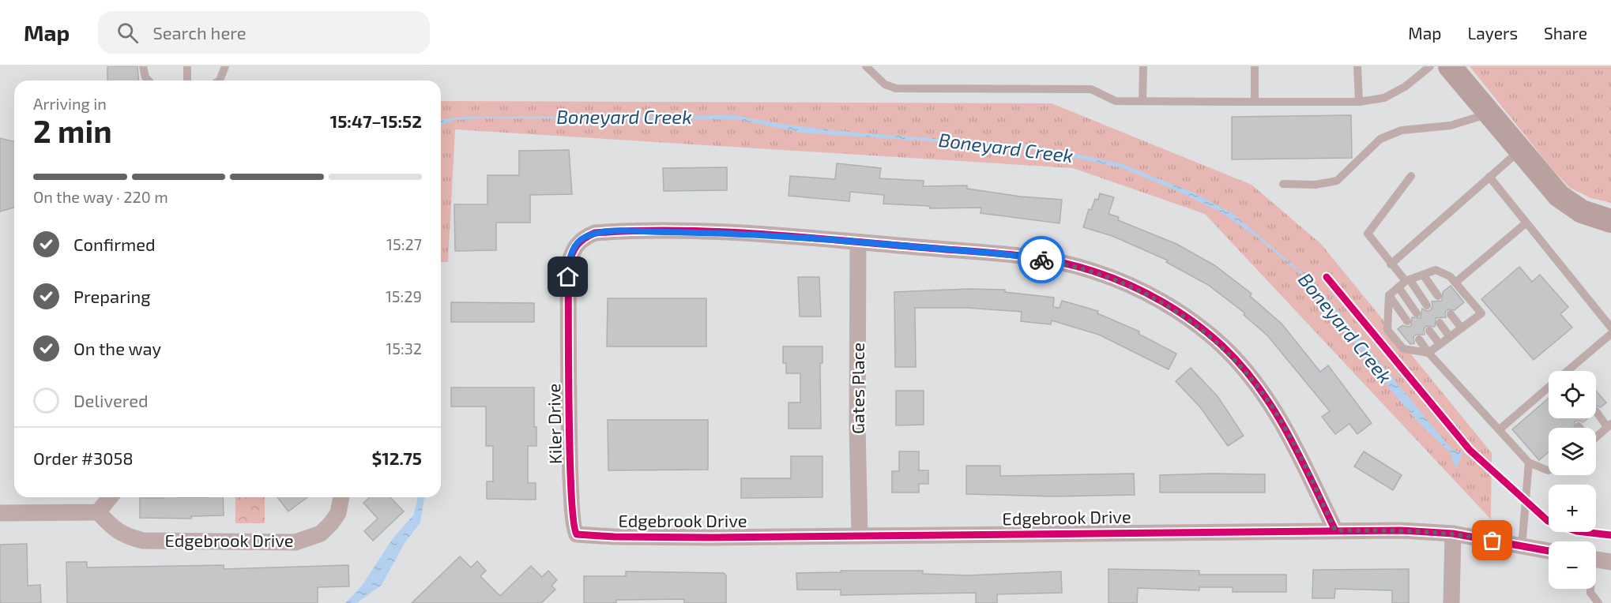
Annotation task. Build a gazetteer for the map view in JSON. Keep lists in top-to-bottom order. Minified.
{"streets":{"street":["Gates Place","Kiler Drive","Edgebrook Drive"]},"crossings":[["Gates Place","Kiler Drive"],["Gates Place","Edgebrook Drive"],["Kiler Drive","Edgebrook Drive"]],"water":["Boneyard Creek"],"page":{"header":"Map","search":"Search here","nav":["Map","Layers","Share"],"heading":["2 min","Arriving in","15:47–15:52"],"panel":["Order #3058","$12.75"],"bar":"On the way · 220 m","list":[["Confirmed","15:27"],["Preparing","15:29"],["On the way","15:32"],"Delivered"],"map_buttons":["+","−"]}}
